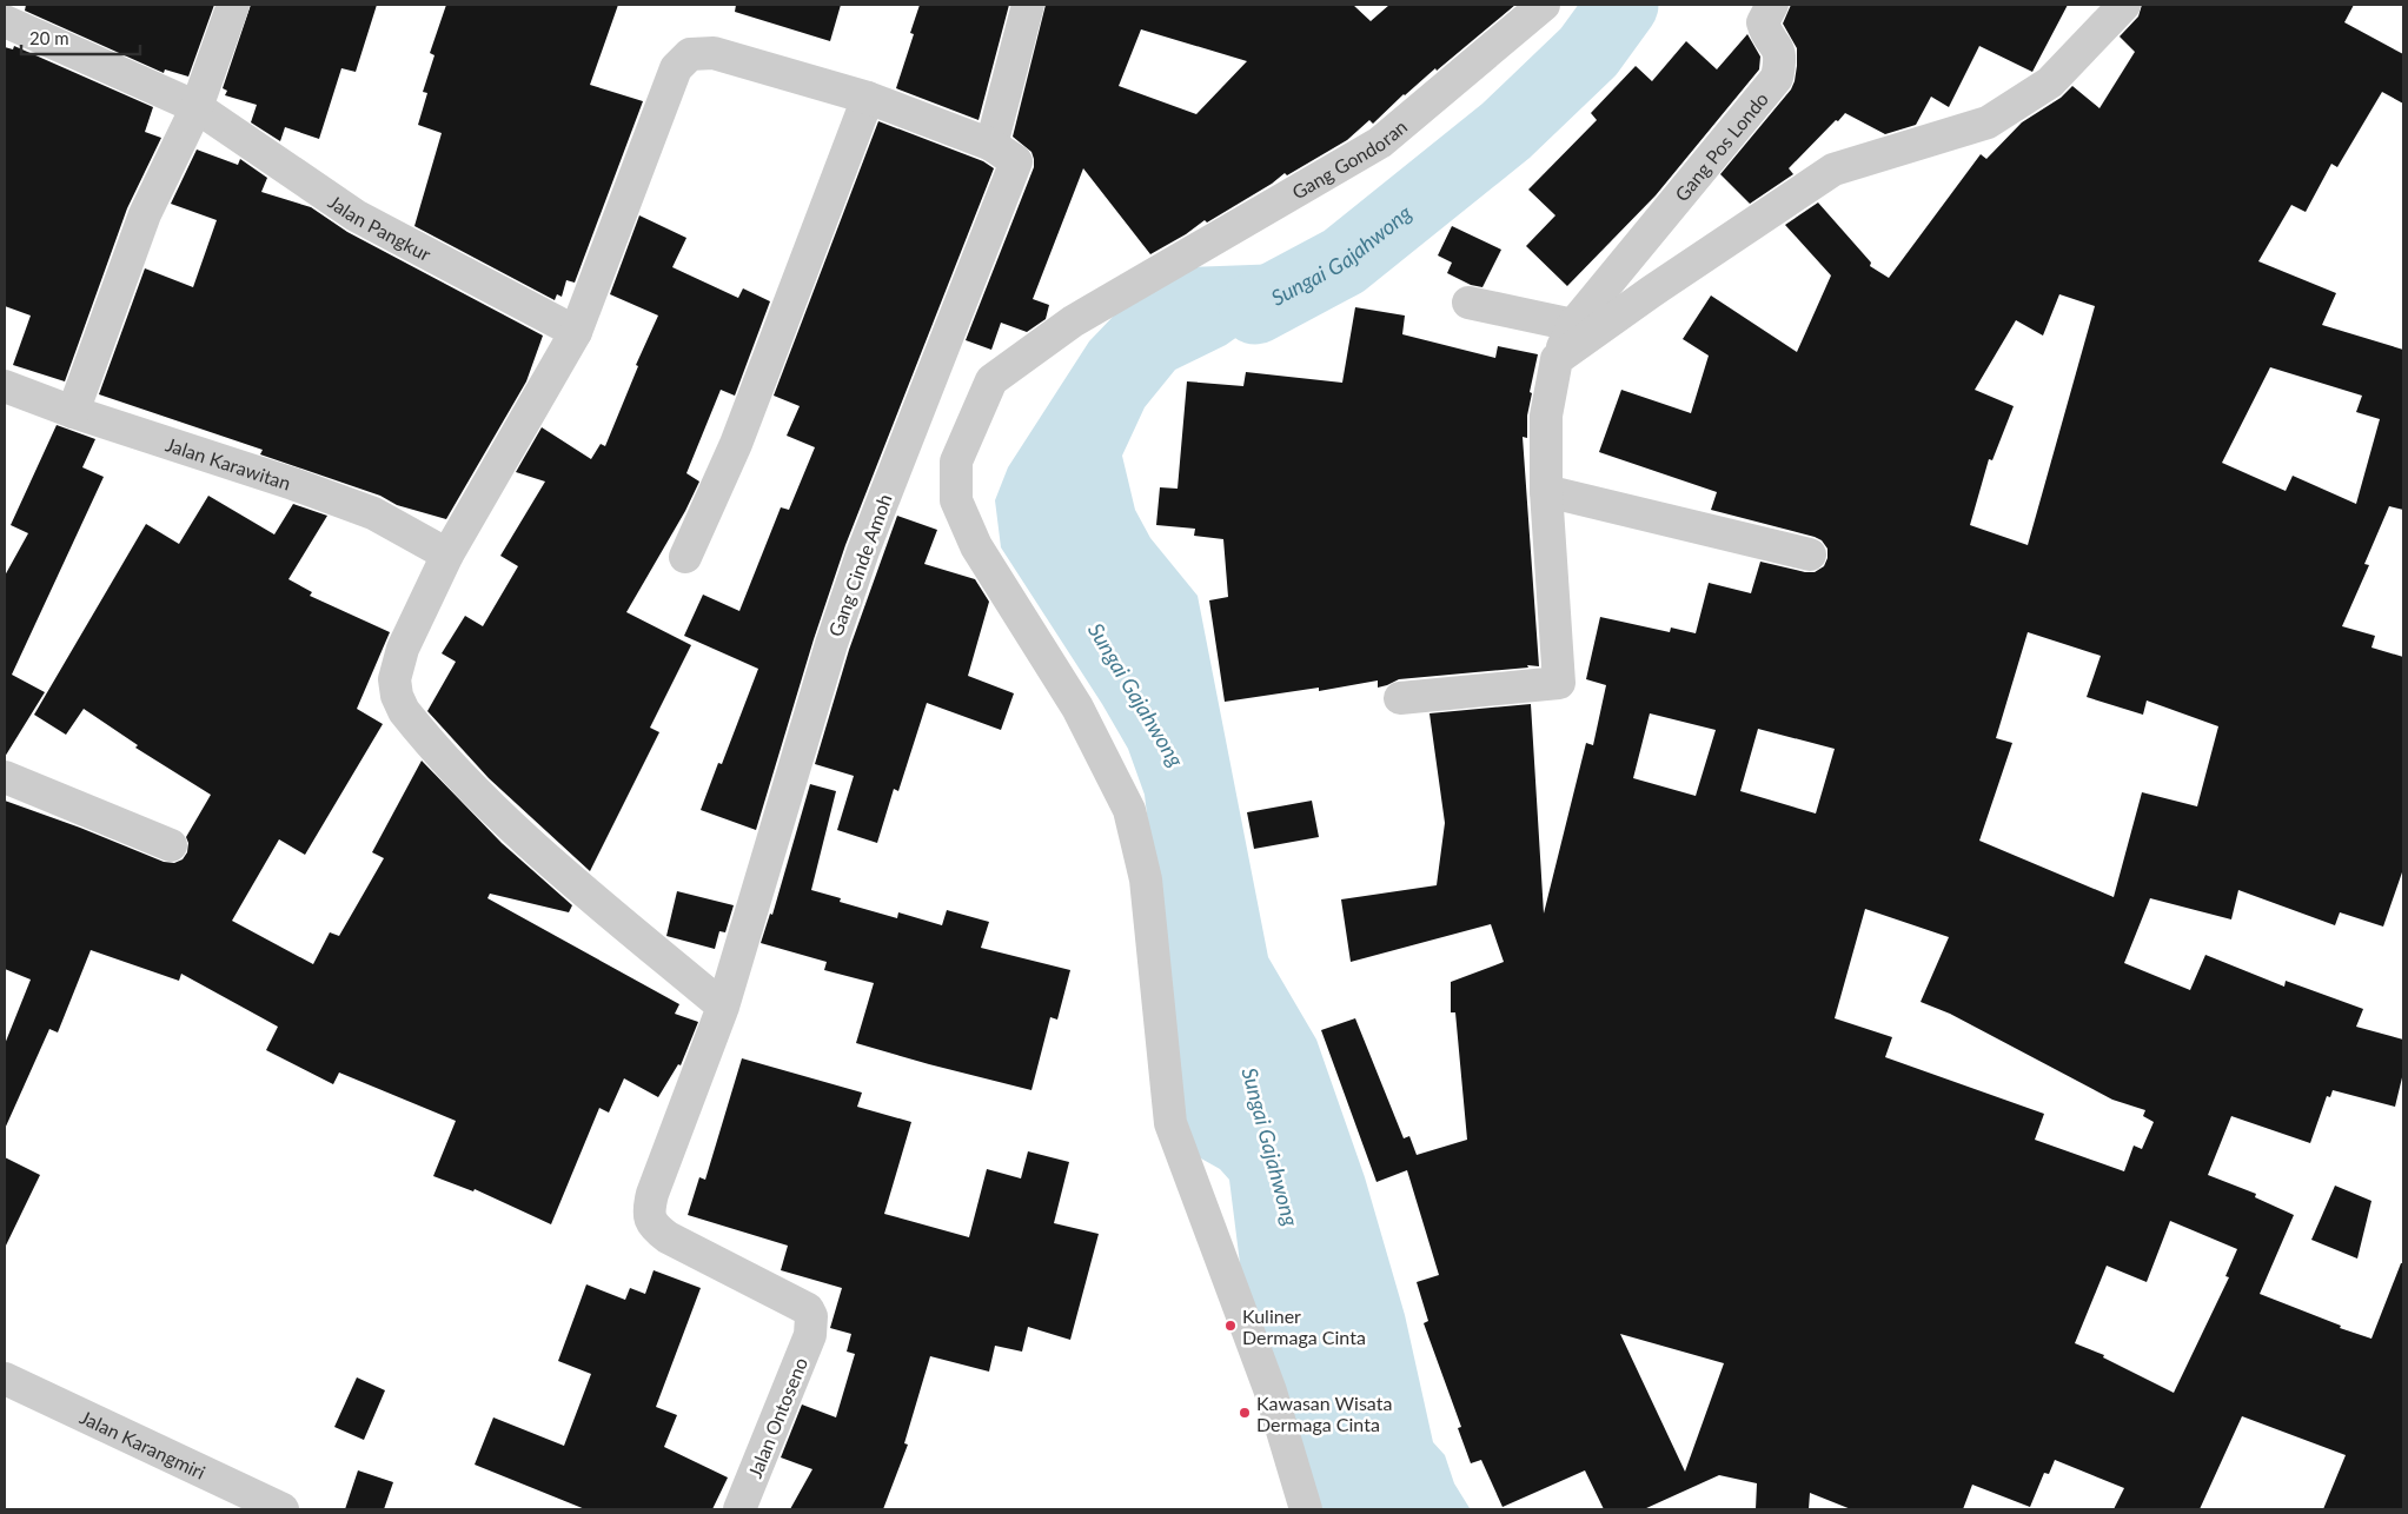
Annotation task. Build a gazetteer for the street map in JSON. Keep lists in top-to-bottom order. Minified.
{"streets":{"street":["Gang Pos Londo","Gang Gondoran","Jalan Pangkur","Jalan Karawitan","Gang Cinde Amoh","Jalan Ontoseno","Jalan Karangmiri"]},"crossings":[["Gang Cinde Amoh","Jalan Ontoseno"]],"water":["Sungai Gajahwong"],"places":["Kuliner Dermaga Cinta","Kawasan Wisata Dermaga Cinta"],"scale_bar":"20 m"}
